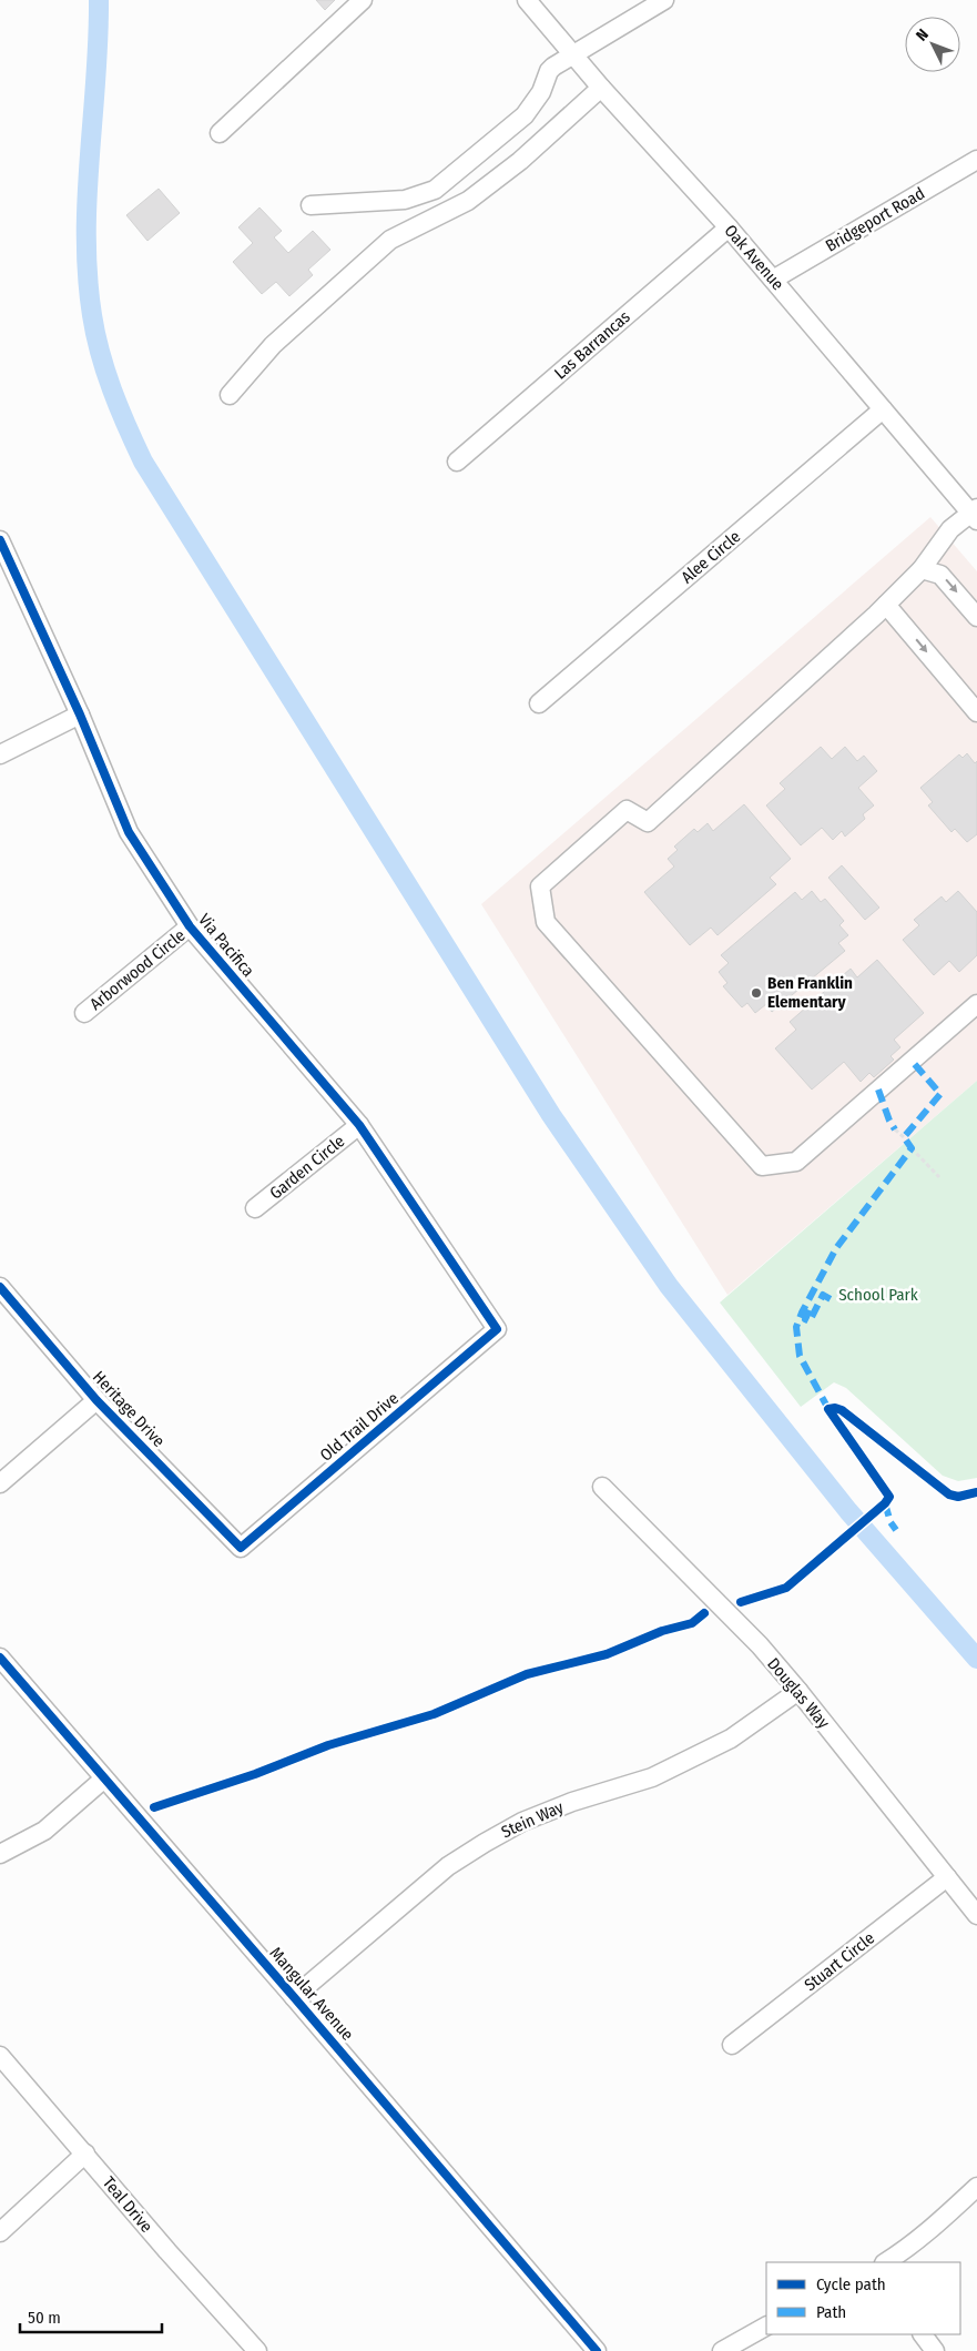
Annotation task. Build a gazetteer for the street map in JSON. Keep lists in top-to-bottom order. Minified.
{"streets":{"street":["Bridgeport Road","Oak Avenue","Las Barrancas","Alee Circle","Via Pacifica","Arborwood Circle","Garden Circle","Heritage Drive","Old Trail Drive","Douglas Way","Stein Way","Stuart Circle","Mangular Avenue","Teal Drive"]},"crossings":[["Bridgeport Road","Oak Avenue"],["Oak Avenue","Las Barrancas"],["Oak Avenue","Alee Circle"],["Via Pacifica","Arborwood Circle"],["Via Pacifica","Garden Circle"],["Via Pacifica","Old Trail Drive"],["Heritage Drive","Old Trail Drive"],["Douglas Way","Stein Way"],["Douglas Way","Stuart Circle"],["Stein Way","Mangular Avenue"]],"parks":["School Park"],"places":["Ben Franklin Elementary"],"legend":["Cycle path","Path"],"scale_bar":"50 m","north":"top left"}
